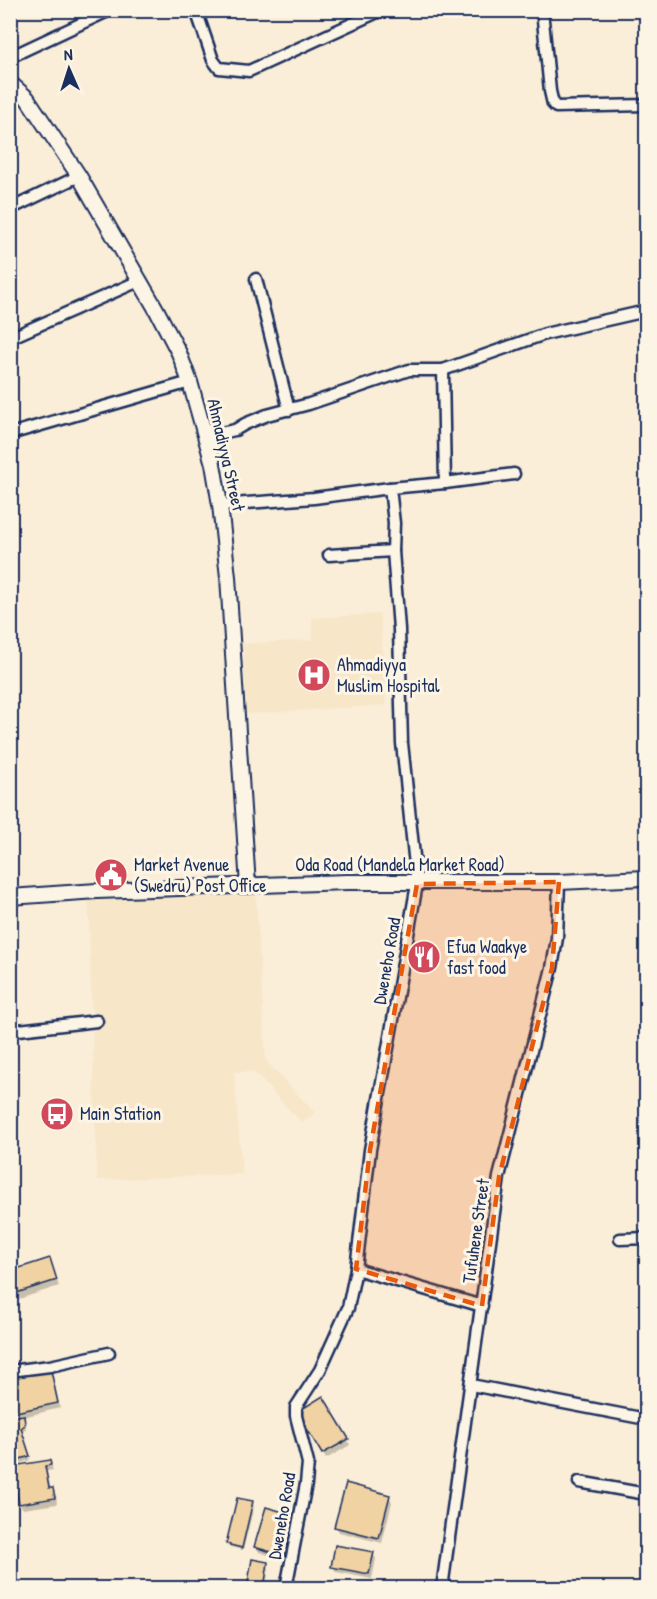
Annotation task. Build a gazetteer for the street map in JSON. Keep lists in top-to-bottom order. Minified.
{"streets":{"street":["Ahmadiyya Street","Oda Road (Mandela Market Road)","Dweneho Road","Tufuhene Street"]},"crossings":[["Ahmadiyya Street","Oda Road (Mandela Market Road)"],["Oda Road (Mandela Market Road)","Dweneho Road"],["Oda Road (Mandela Market Road)","Tufuhene Street"]],"places":{"hospital":["Ahmadiyya Muslim Hospital"],"public building":["Market Avenue (Swedru) Post Office"],"restaurant":["Efua Waakye fast food"],"bus stop":["Main Station"]},"north":"top"}
